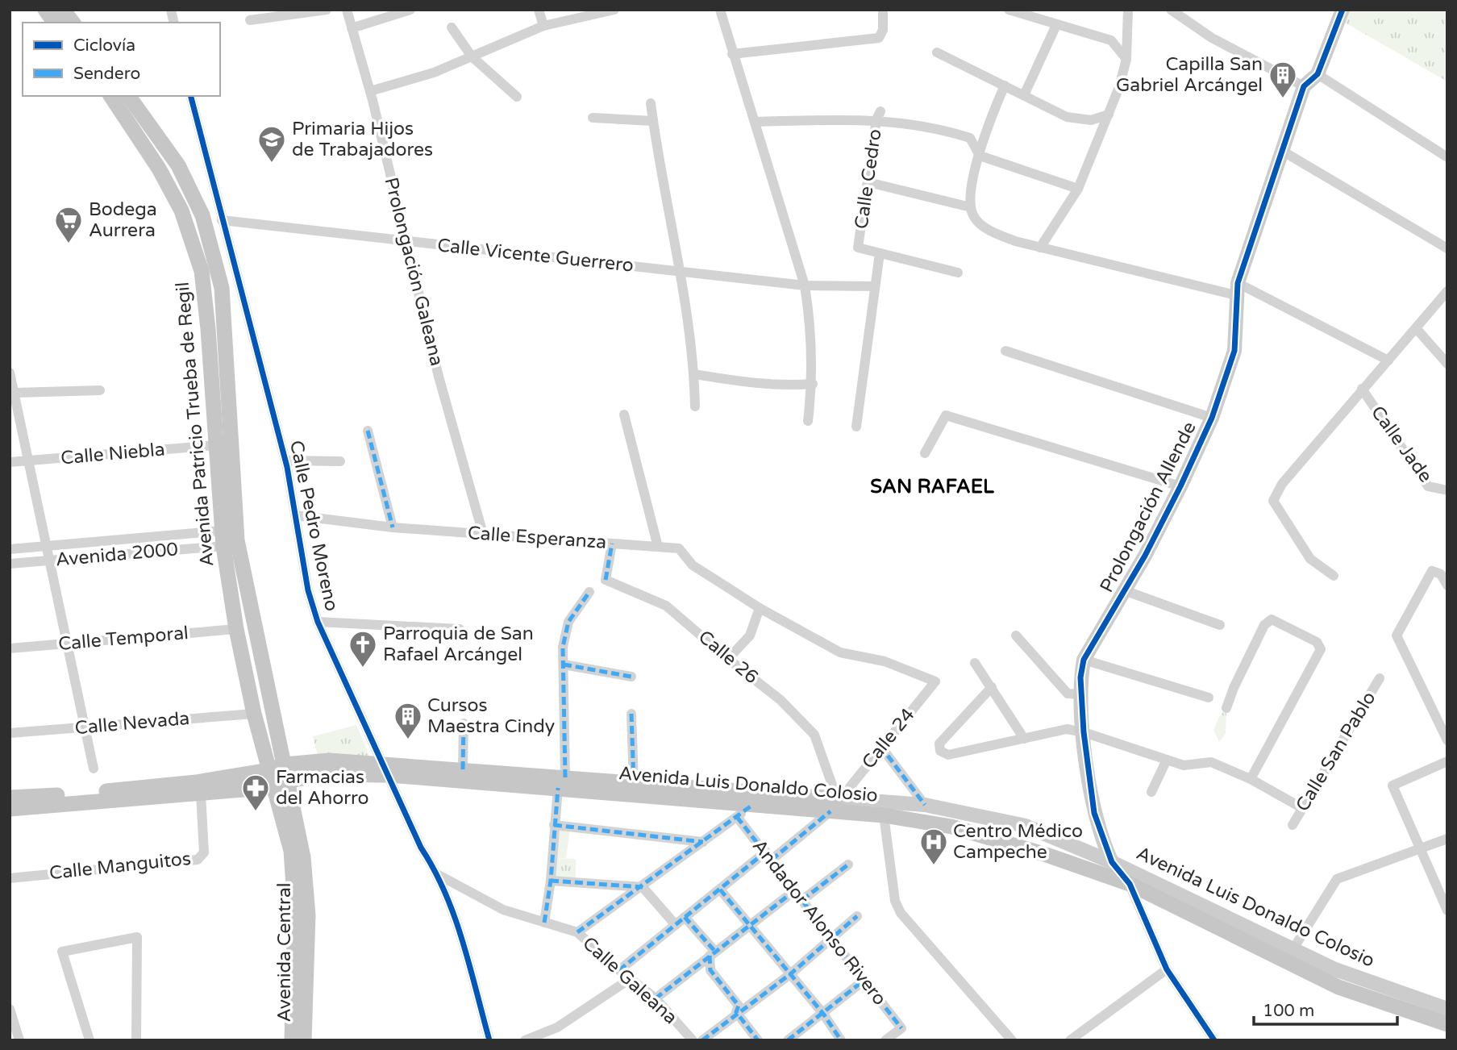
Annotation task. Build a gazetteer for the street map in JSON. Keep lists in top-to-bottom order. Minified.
{"streets":{"main road":["Avenida Patricio Trueba de Regil","Avenida Luis Donaldo Colosio","Avenida Central"],"street":["Calle Cedro","Calle Vicente Guerrero","Prolongación Galeana","Calle Jade","Calle Niebla","Prolongación Allende","Calle Pedro Moreno","Calle Esperanza","Avenida 2000","Calle Temporal","Calle 26","Calle Nevada","Calle 24","Calle San Pablo","Calle Manguitos","Andador Alonso Rivero","Calle Galeana"]},"crossings":[["Calle Vicente Guerrero","Prolongación Galeana"],["Calle Vicente Guerrero","Calle Pedro Moreno"],["Prolongación Galeana","Calle Esperanza"],["Avenida Patricio Trueba de Regil","Calle Niebla"],["Avenida Patricio Trueba de Regil","Avenida 2000"],["Avenida Patricio Trueba de Regil","Calle Temporal"],["Avenida Patricio Trueba de Regil","Calle Nevada"],["Avenida Patricio Trueba de Regil","Avenida Central"],["Prolongación Allende","Avenida Luis Donaldo Colosio"],["Calle Pedro Moreno","Calle Esperanza"],["Calle Pedro Moreno","Avenida Luis Donaldo Colosio"],["Calle Pedro Moreno","Calle Galeana"],["Calle Esperanza","Calle 26"],["Calle Esperanza","Calle 24"],["Calle 26","Calle 24"],["Calle 26","Avenida Luis Donaldo Colosio"],["Calle 24","Avenida Luis Donaldo Colosio"],["Avenida Luis Donaldo Colosio","Calle Manguitos"],["Avenida Luis Donaldo Colosio","Avenida Central"]],"districts":["SAN RAFAEL"],"places":{"building":["Capilla San Gabriel Arcángel","Cursos Maestra Cindy"],"school or university":["Primaria Hijos de Trabajadores"],"supermarket":["Bodega Aurrera"],"church":["Parroquia de San Rafael Arcángel"],"pharmacy":["Farmacias del Ahorro"],"hospital":["Centro Médico Campeche"]},"legend":["Ciclovía","Sendero"],"scale_bar":"100 m"}
